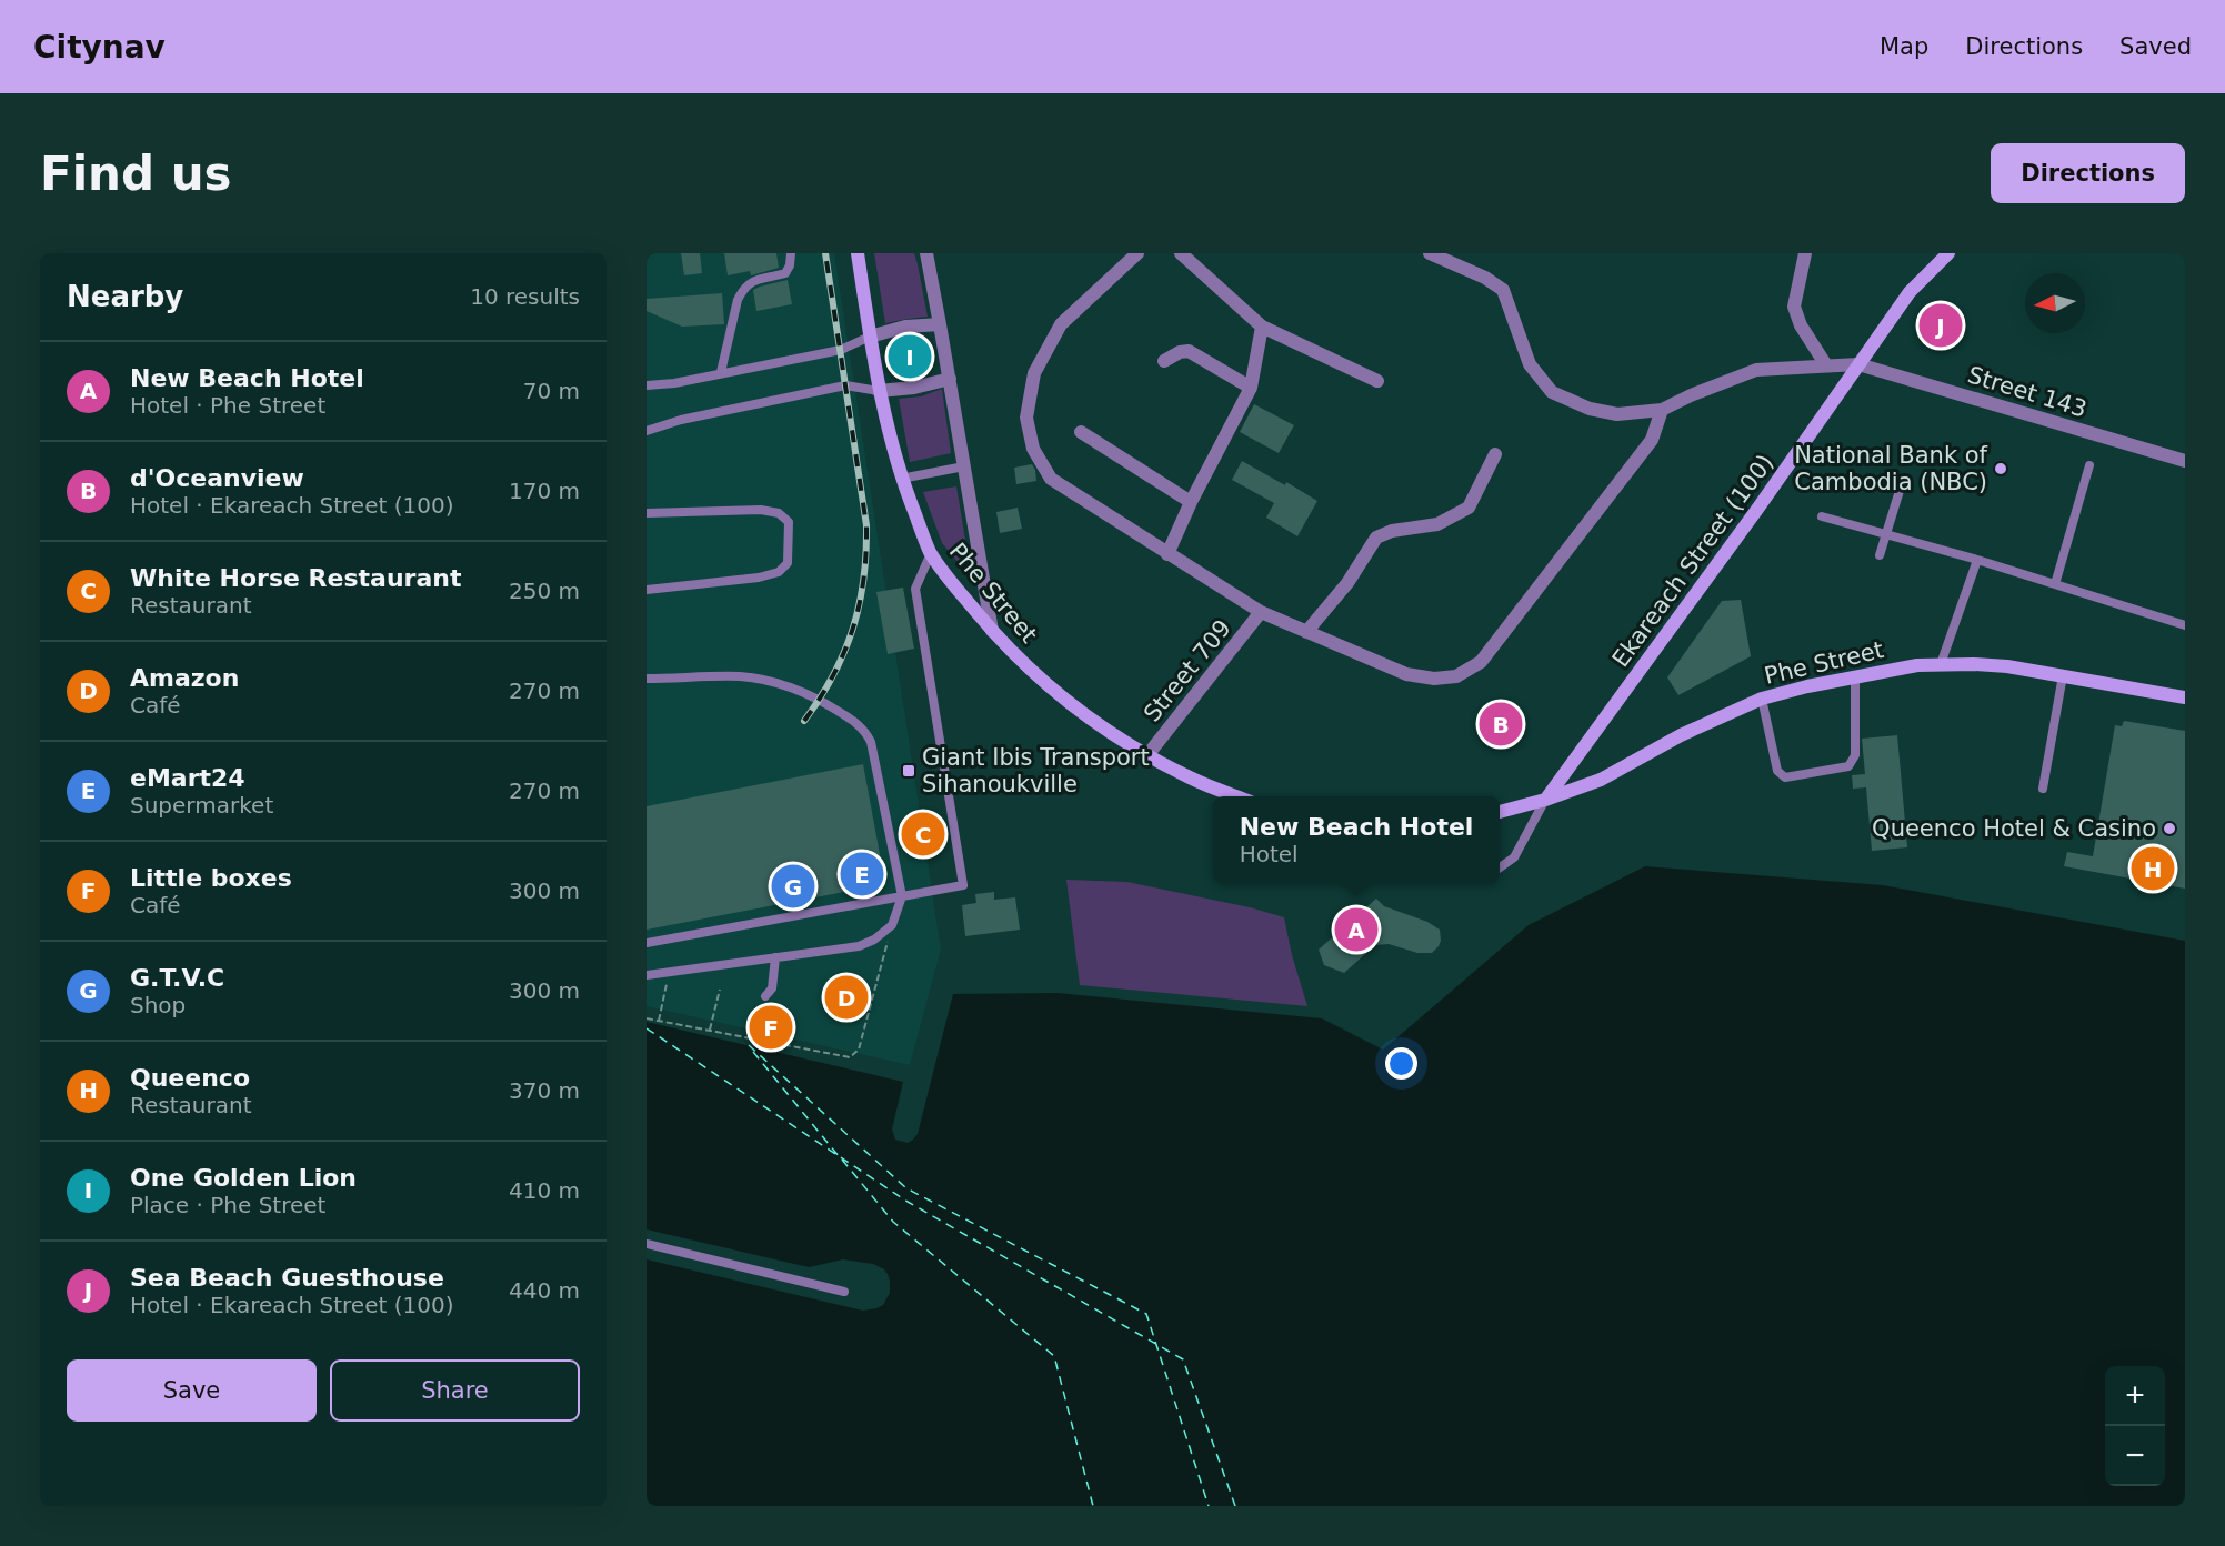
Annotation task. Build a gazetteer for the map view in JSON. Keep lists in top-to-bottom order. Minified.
{"streets":{"street":["Street 143","Ekareach Street (100)","Phe Street","Street 709"]},"crossings":[["Street 143","Ekareach Street (100)"],["Ekareach Street (100)","Phe Street"],["Phe Street","Street 709"]],"places":{"other":["National Bank of Cambodia (NBC)","Queenco Hotel & Casino"],"transit":["Giant Ibis Transport Sihanoukville"]},"north":"left","page":{"header":"Citynav","nav":["Map","Directions","Saved"],"buttons":["Directions",["Save","Share"]],"title":"Find us","heading":["Nearby","10 results"],"pins":["J","I","B","C","H","E","G","A","D","F"],"list":[{"mark":"A","name":"New Beach Hotel","note":"Hotel · Phe Street","value":"70 m"},{"mark":"B","name":"d'Oceanview","note":"Hotel · Ekareach Street (100)","value":"170 m"},{"mark":"C","name":"White Horse Restaurant","note":"Restaurant","value":"250 m"},{"mark":"D","name":"Amazon","note":"Café","value":"270 m"},{"mark":"E","name":"eMart24","note":"Supermarket","value":"270 m"},{"mark":"F","name":"Little boxes","note":"Café","value":"300 m"},{"mark":"G","name":"G.T.V.C","note":"Shop","value":"300 m"},{"mark":"H","name":"Queenco","note":"Restaurant","value":"370 m"},{"mark":"I","name":"One Golden Lion","note":"Place · Phe Street","value":"410 m"},{"mark":"J","name":"Sea Beach Guesthouse","note":"Hotel · Ekareach Street (100)","value":"440 m"}],"popup":["New Beach Hotel","Hotel"],"map_buttons":["+","−"]}}
